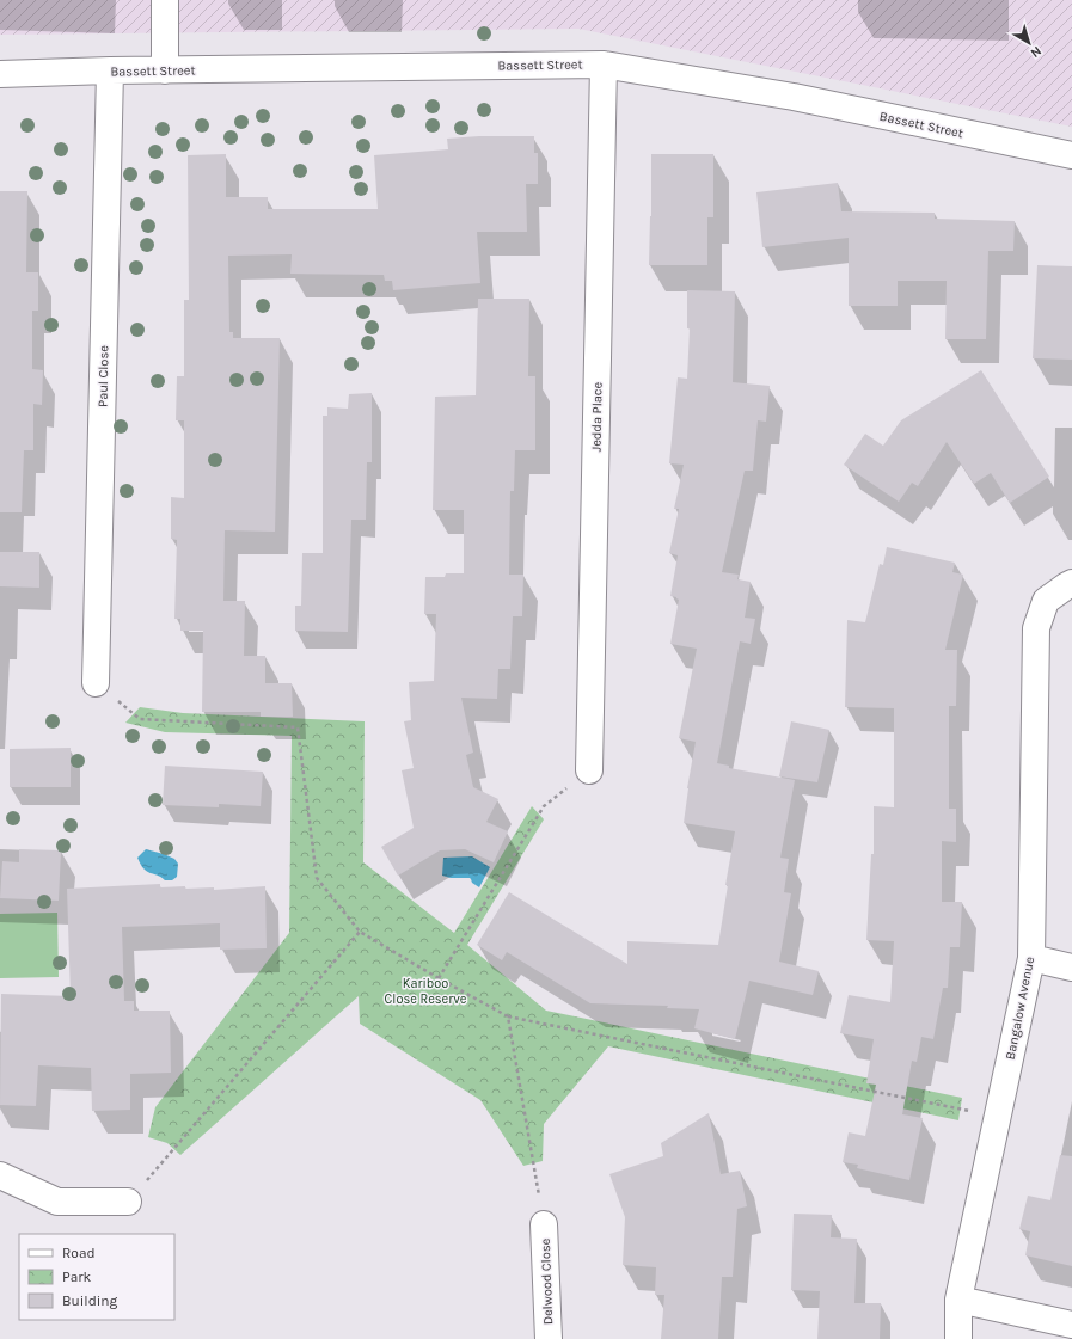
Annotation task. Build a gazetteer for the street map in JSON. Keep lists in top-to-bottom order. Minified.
{"streets":{"street":["Bassett Street","Paul Close","Jedda Place","Bangalow Avenue","Delwood Close"]},"crossings":[["Bassett Street","Paul Close"],["Bassett Street","Jedda Place"]],"parks":["Kariboo Close Reserve"],"legend":["Road","Park","Building"],"north":"bottom right"}
